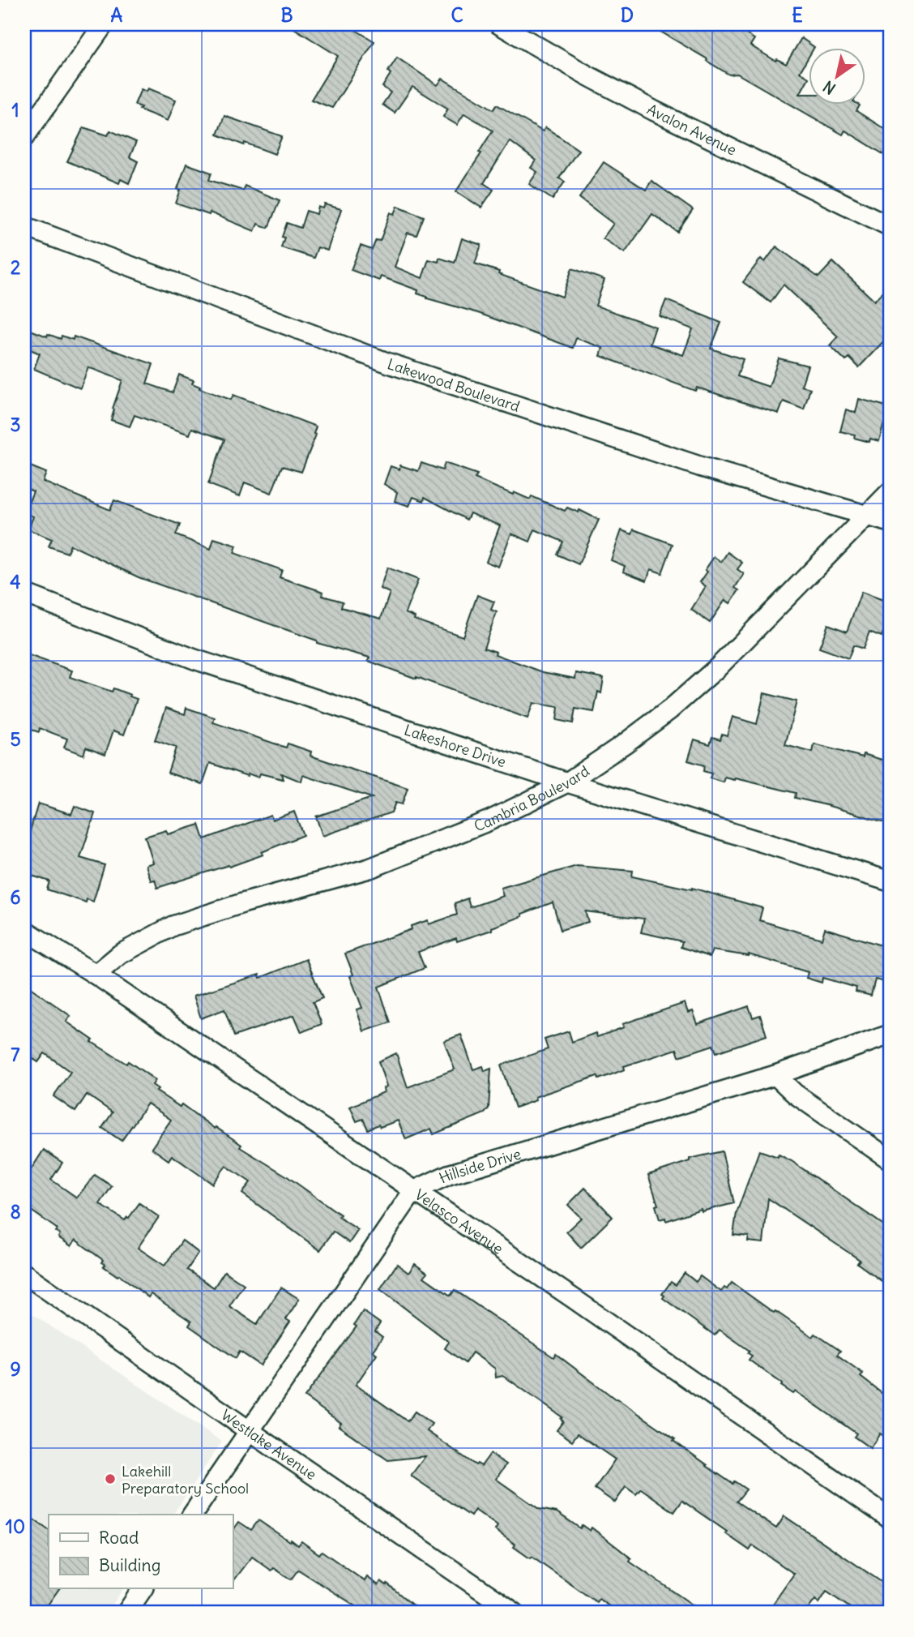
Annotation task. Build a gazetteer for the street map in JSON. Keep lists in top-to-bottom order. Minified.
{"streets":{"street":["Avalon Avenue","Lakewood Boulevard","Lakeshore Drive","Cambria Boulevard","Hillside Drive","Velasco Avenue","Westlake Avenue"]},"crossings":[["Lakewood Boulevard","Cambria Boulevard"],["Lakeshore Drive","Cambria Boulevard"],["Cambria Boulevard","Velasco Avenue"],["Hillside Drive","Velasco Avenue"],["Hillside Drive","Westlake Avenue"]],"places":["Lakehill Preparatory School"],"legend":["Road","Building"],"north":"bottom left","grid":{"columns":["A","B","C","D","E"],"rows":["1","2","3","4","5","6","7","8","9","10"]}}
